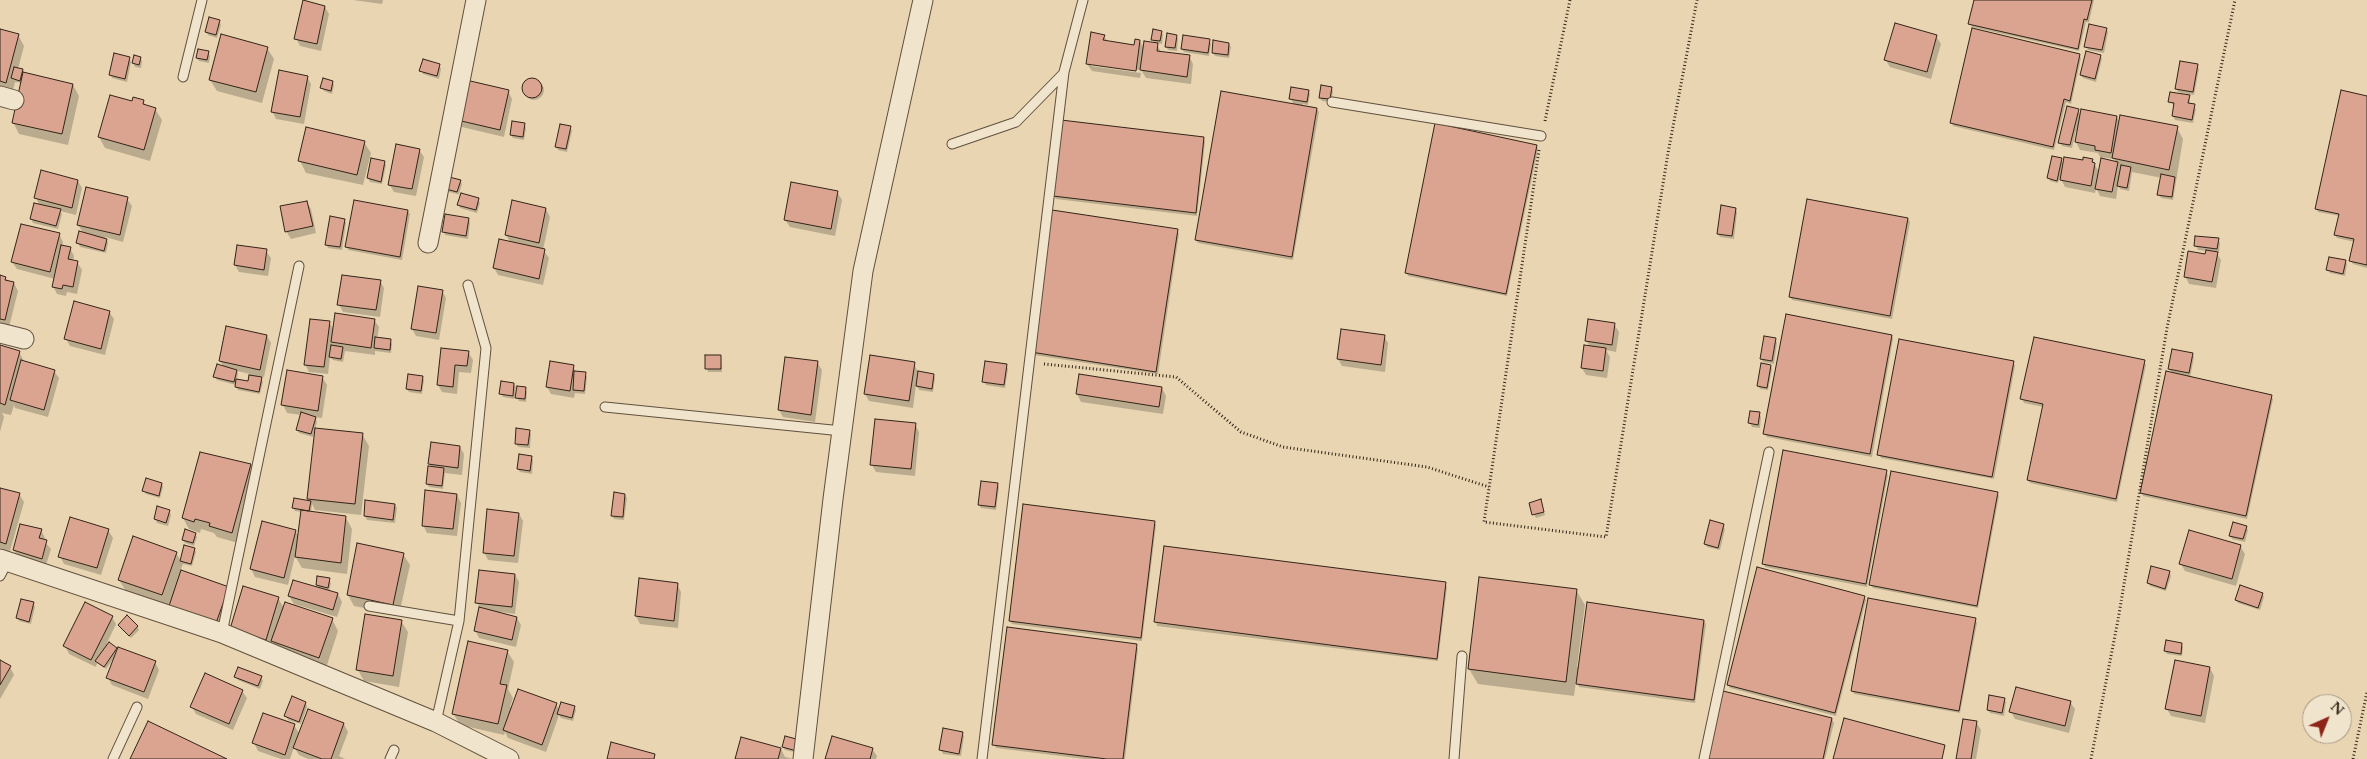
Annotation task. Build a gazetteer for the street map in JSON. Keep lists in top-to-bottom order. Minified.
{"north":"top right"}
